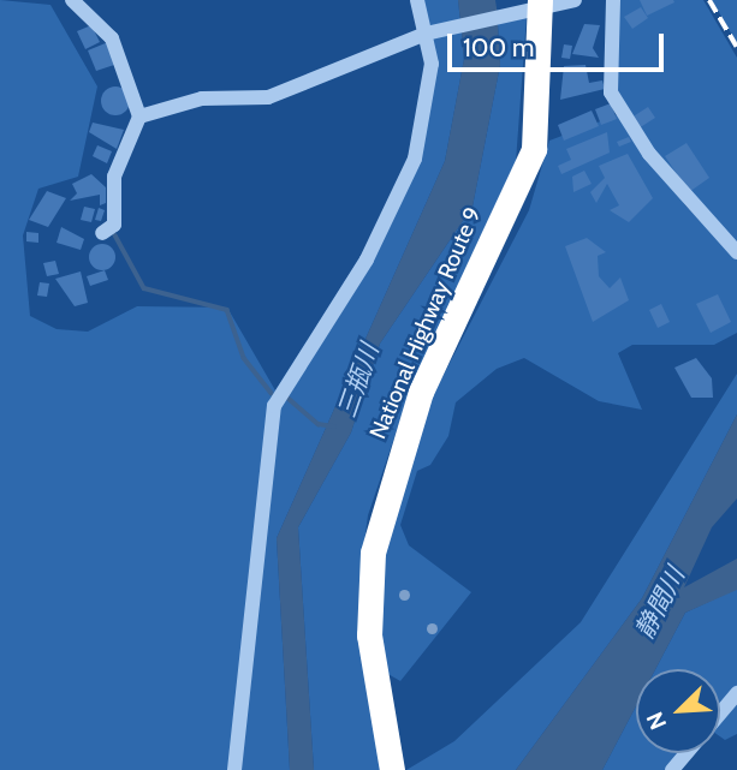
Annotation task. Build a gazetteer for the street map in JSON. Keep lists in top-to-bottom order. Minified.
{"streets":{"highway":["National Highway Route 9"]},"water":["三瓶川","静間川"],"scale_bar":"100 m","north":"bottom left"}
